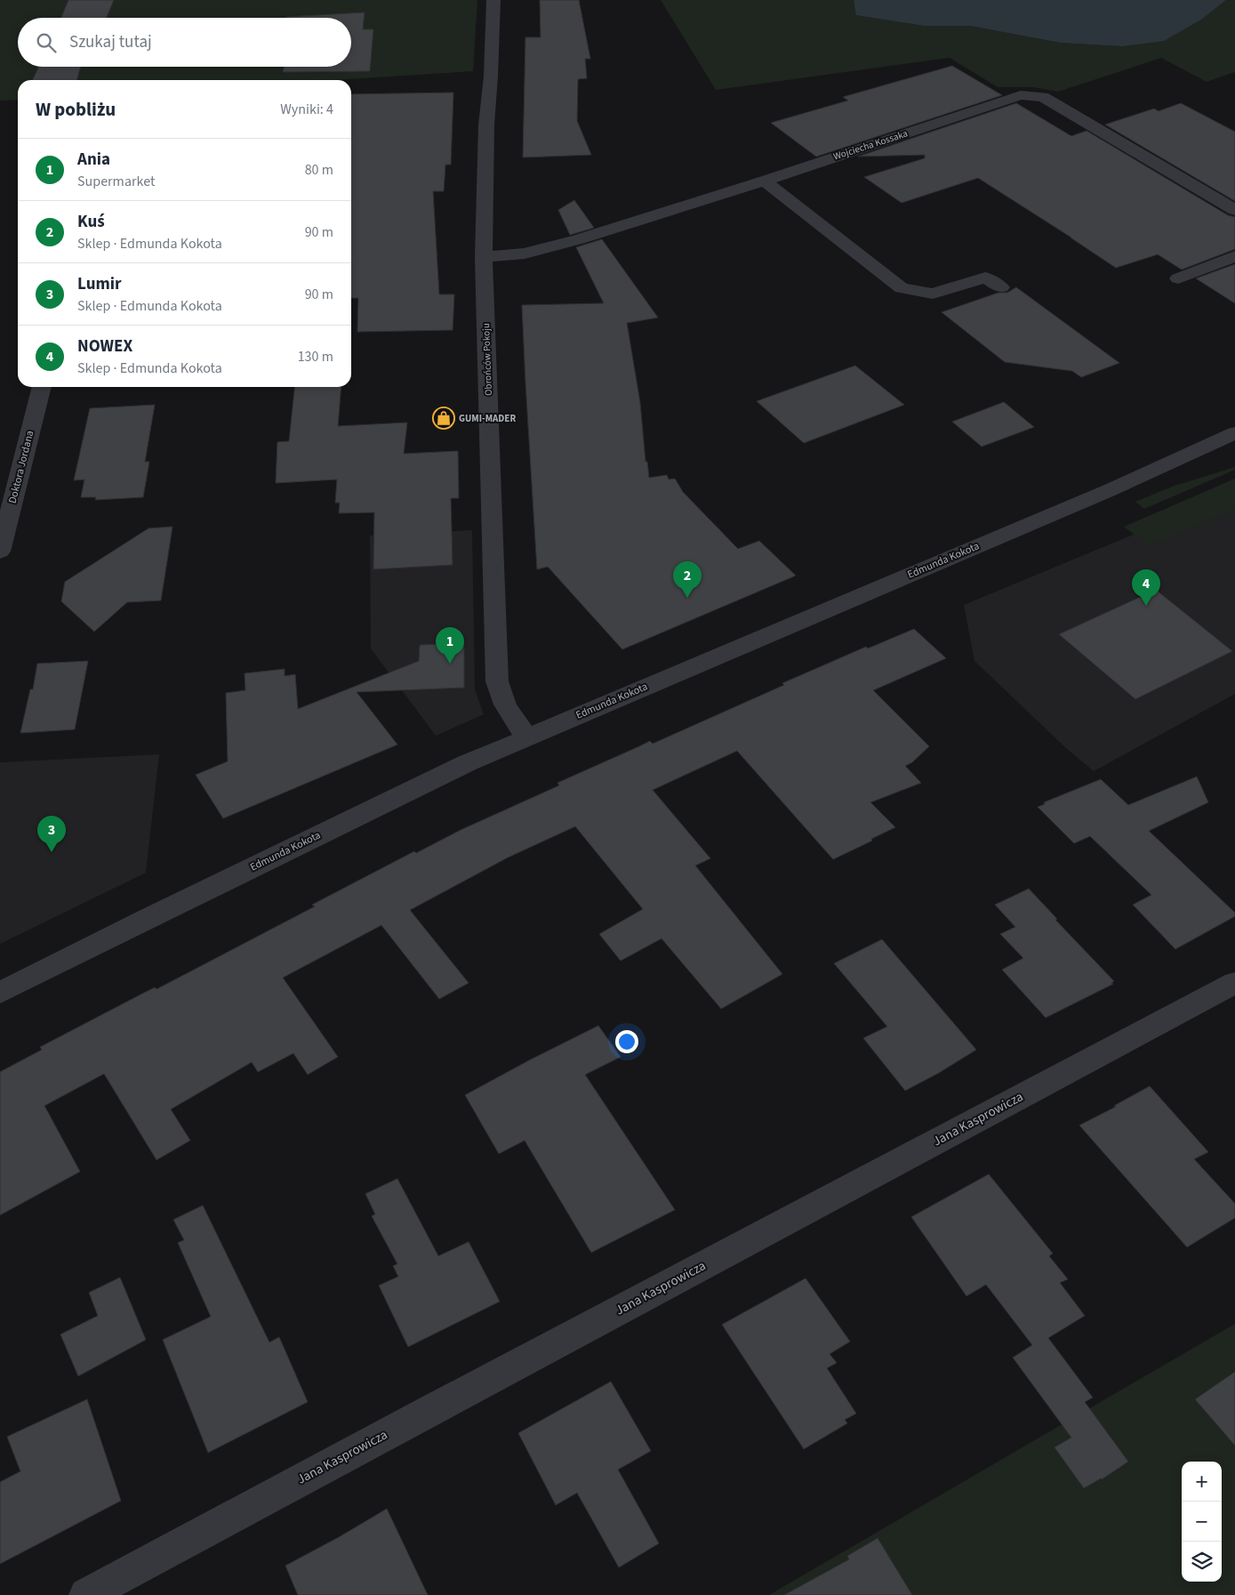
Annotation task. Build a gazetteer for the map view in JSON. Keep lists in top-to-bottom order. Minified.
{"streets":{"street":["Wojciecha Kossaka","Obrońców Pokoju","Doktora Jordana","Edmunda Kokota","Jana Kasprowicza"]},"crossings":[["Wojciecha Kossaka","Obrońców Pokoju"],["Obrońców Pokoju","Edmunda Kokota"]],"places":{"shop":["GUMI-MADER"]},"page":{"search":"Szukaj tutaj","heading":["W pobliżu","Wyniki: 4"],"list":[{"mark":"1","name":"Ania","note":"Supermarket","value":"80 m"},{"mark":"2","name":"Kuś","note":"Sklep · Edmunda Kokota","value":"90 m"},{"mark":"3","name":"Lumir","note":"Sklep · Edmunda Kokota","value":"90 m"},{"mark":"4","name":"NOWEX","note":"Sklep · Edmunda Kokota","value":"130 m"}],"pins":["2","4","1","3"],"map_buttons":["+","−"]}}
